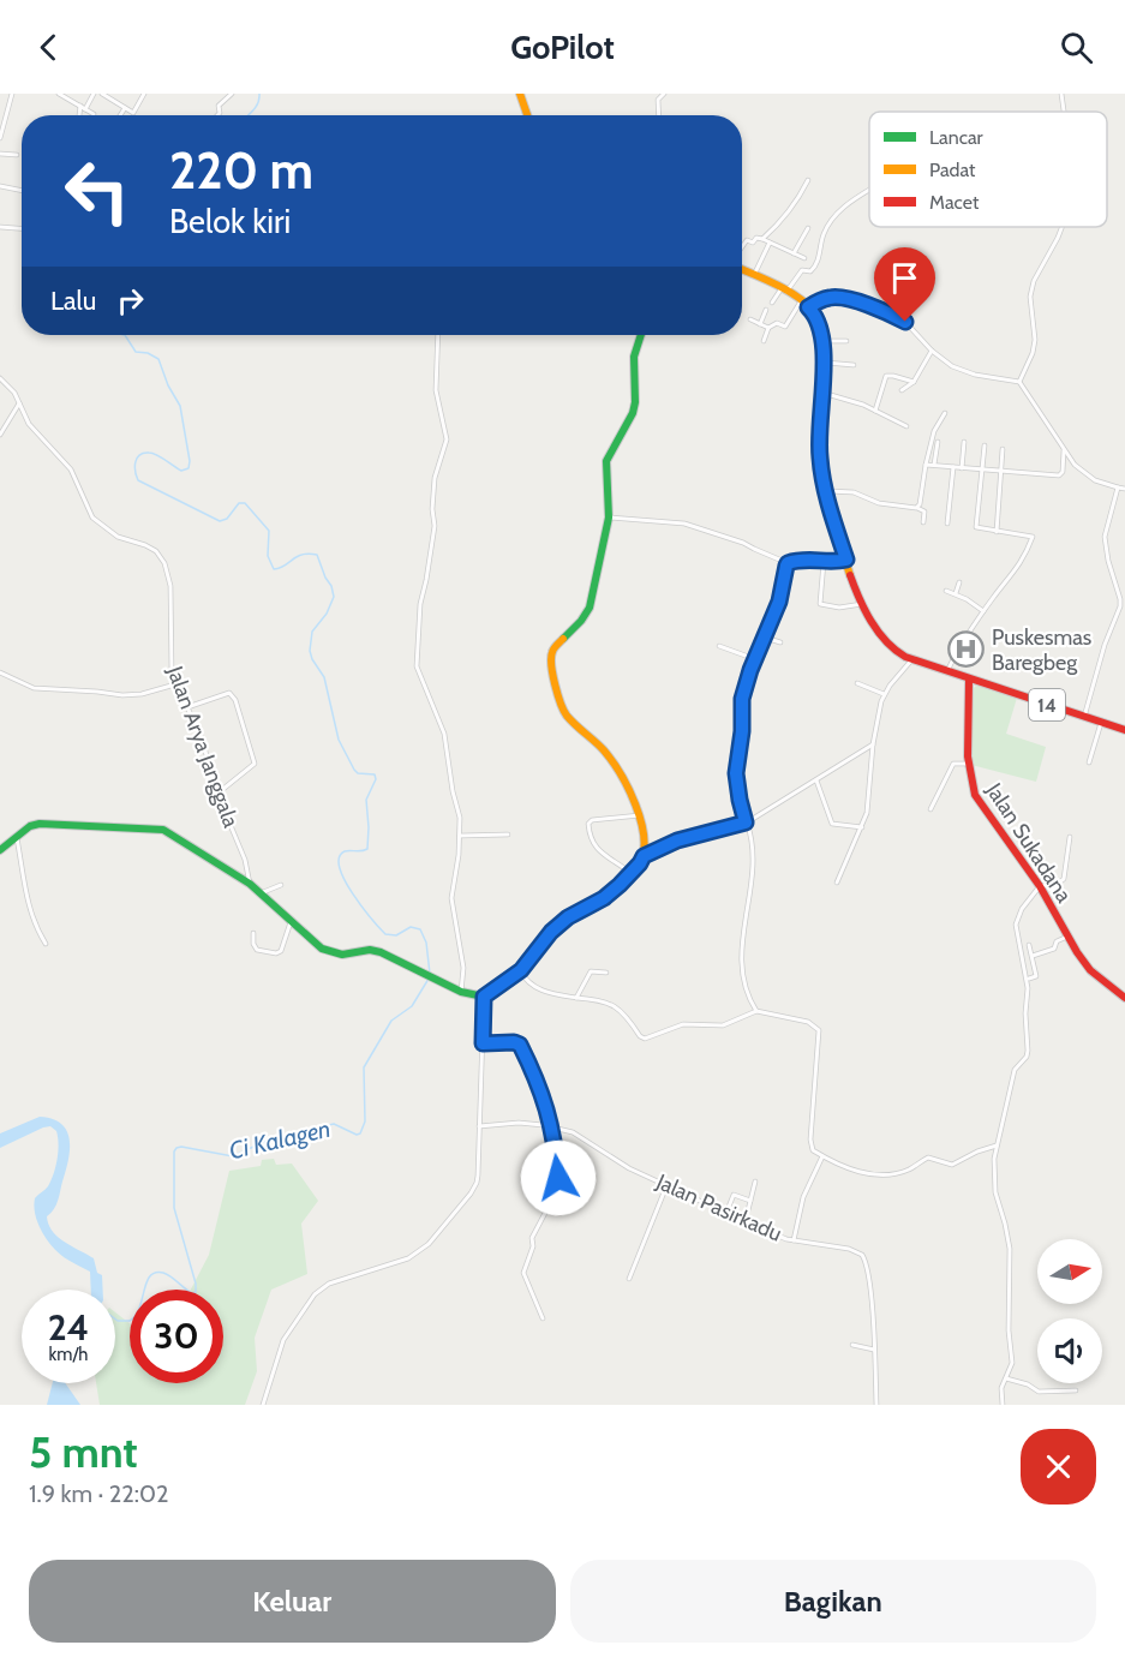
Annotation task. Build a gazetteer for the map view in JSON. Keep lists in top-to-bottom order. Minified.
{"streets":{"main road":["14","Jalan Sukadana"],"street":["Jalan Arya Janggala","Jalan Pasirkadu"]},"crossings":[["14","Jalan Sukadana"]],"water":["Ci Kalagen"],"places":{"hospital":["Puskesmas Baregbeg"]},"legend":["Lancar","Padat","Macet"],"north":"right","page":{"header":"GoPilot","turn":["220 m","Belok kiri"],"then":"Lalu","speed":"24 km/h","limit":"30","heading":["5 mnt","1.9 km · 22:02"],"buttons":["Keluar","Bagikan"]}}
